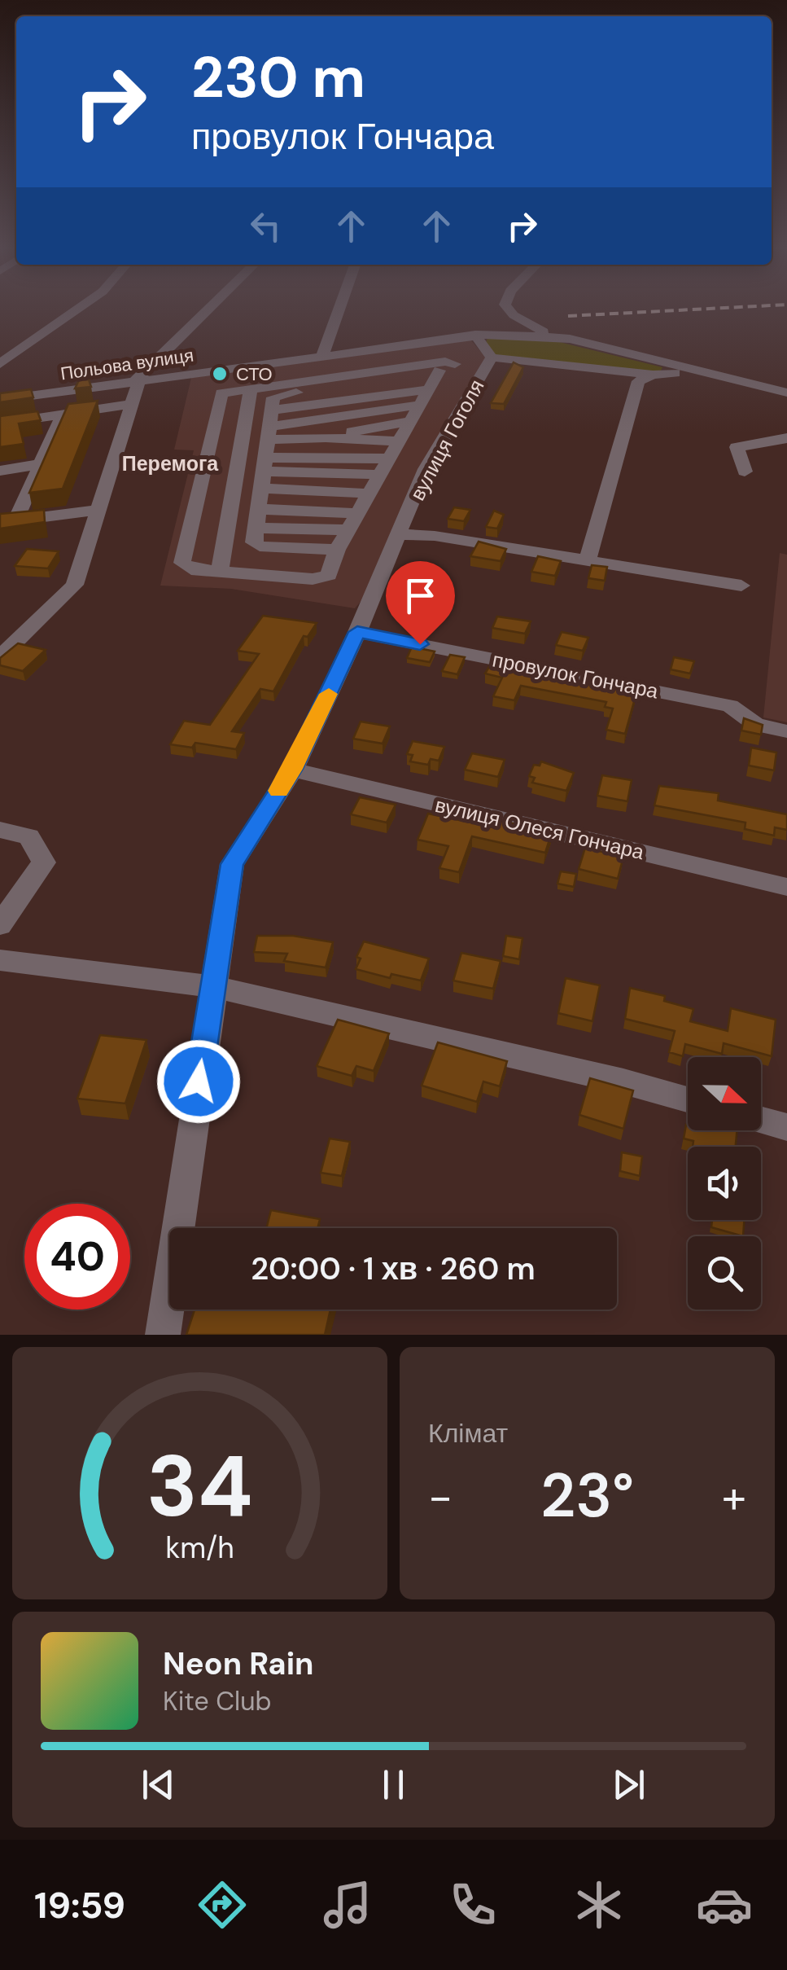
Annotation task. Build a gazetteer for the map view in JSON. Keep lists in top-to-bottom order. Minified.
{"streets":{"street":["Польова вулиця","вулиця Гоголя","провулок Гончара","вулиця Олеся Гончара"]},"crossings":[["Польова вулиця","вулиця Гоголя"],["вулиця Гоголя","провулок Гончара"],["вулиця Гоголя","вулиця Олеся Гончара"]],"districts":["Перемога"],"places":["СТО"],"north":"right","page":{"turn":["230 m","провулок Гончара"],"limit":"40","trip":"20:00 · 1 хв · 260 m","tile":"Клімат","heat":["−","23°","+"],"song":["Neon Rain","Kite Club"],"tabs":"19:59","gauge":["34","km/h"]}}
